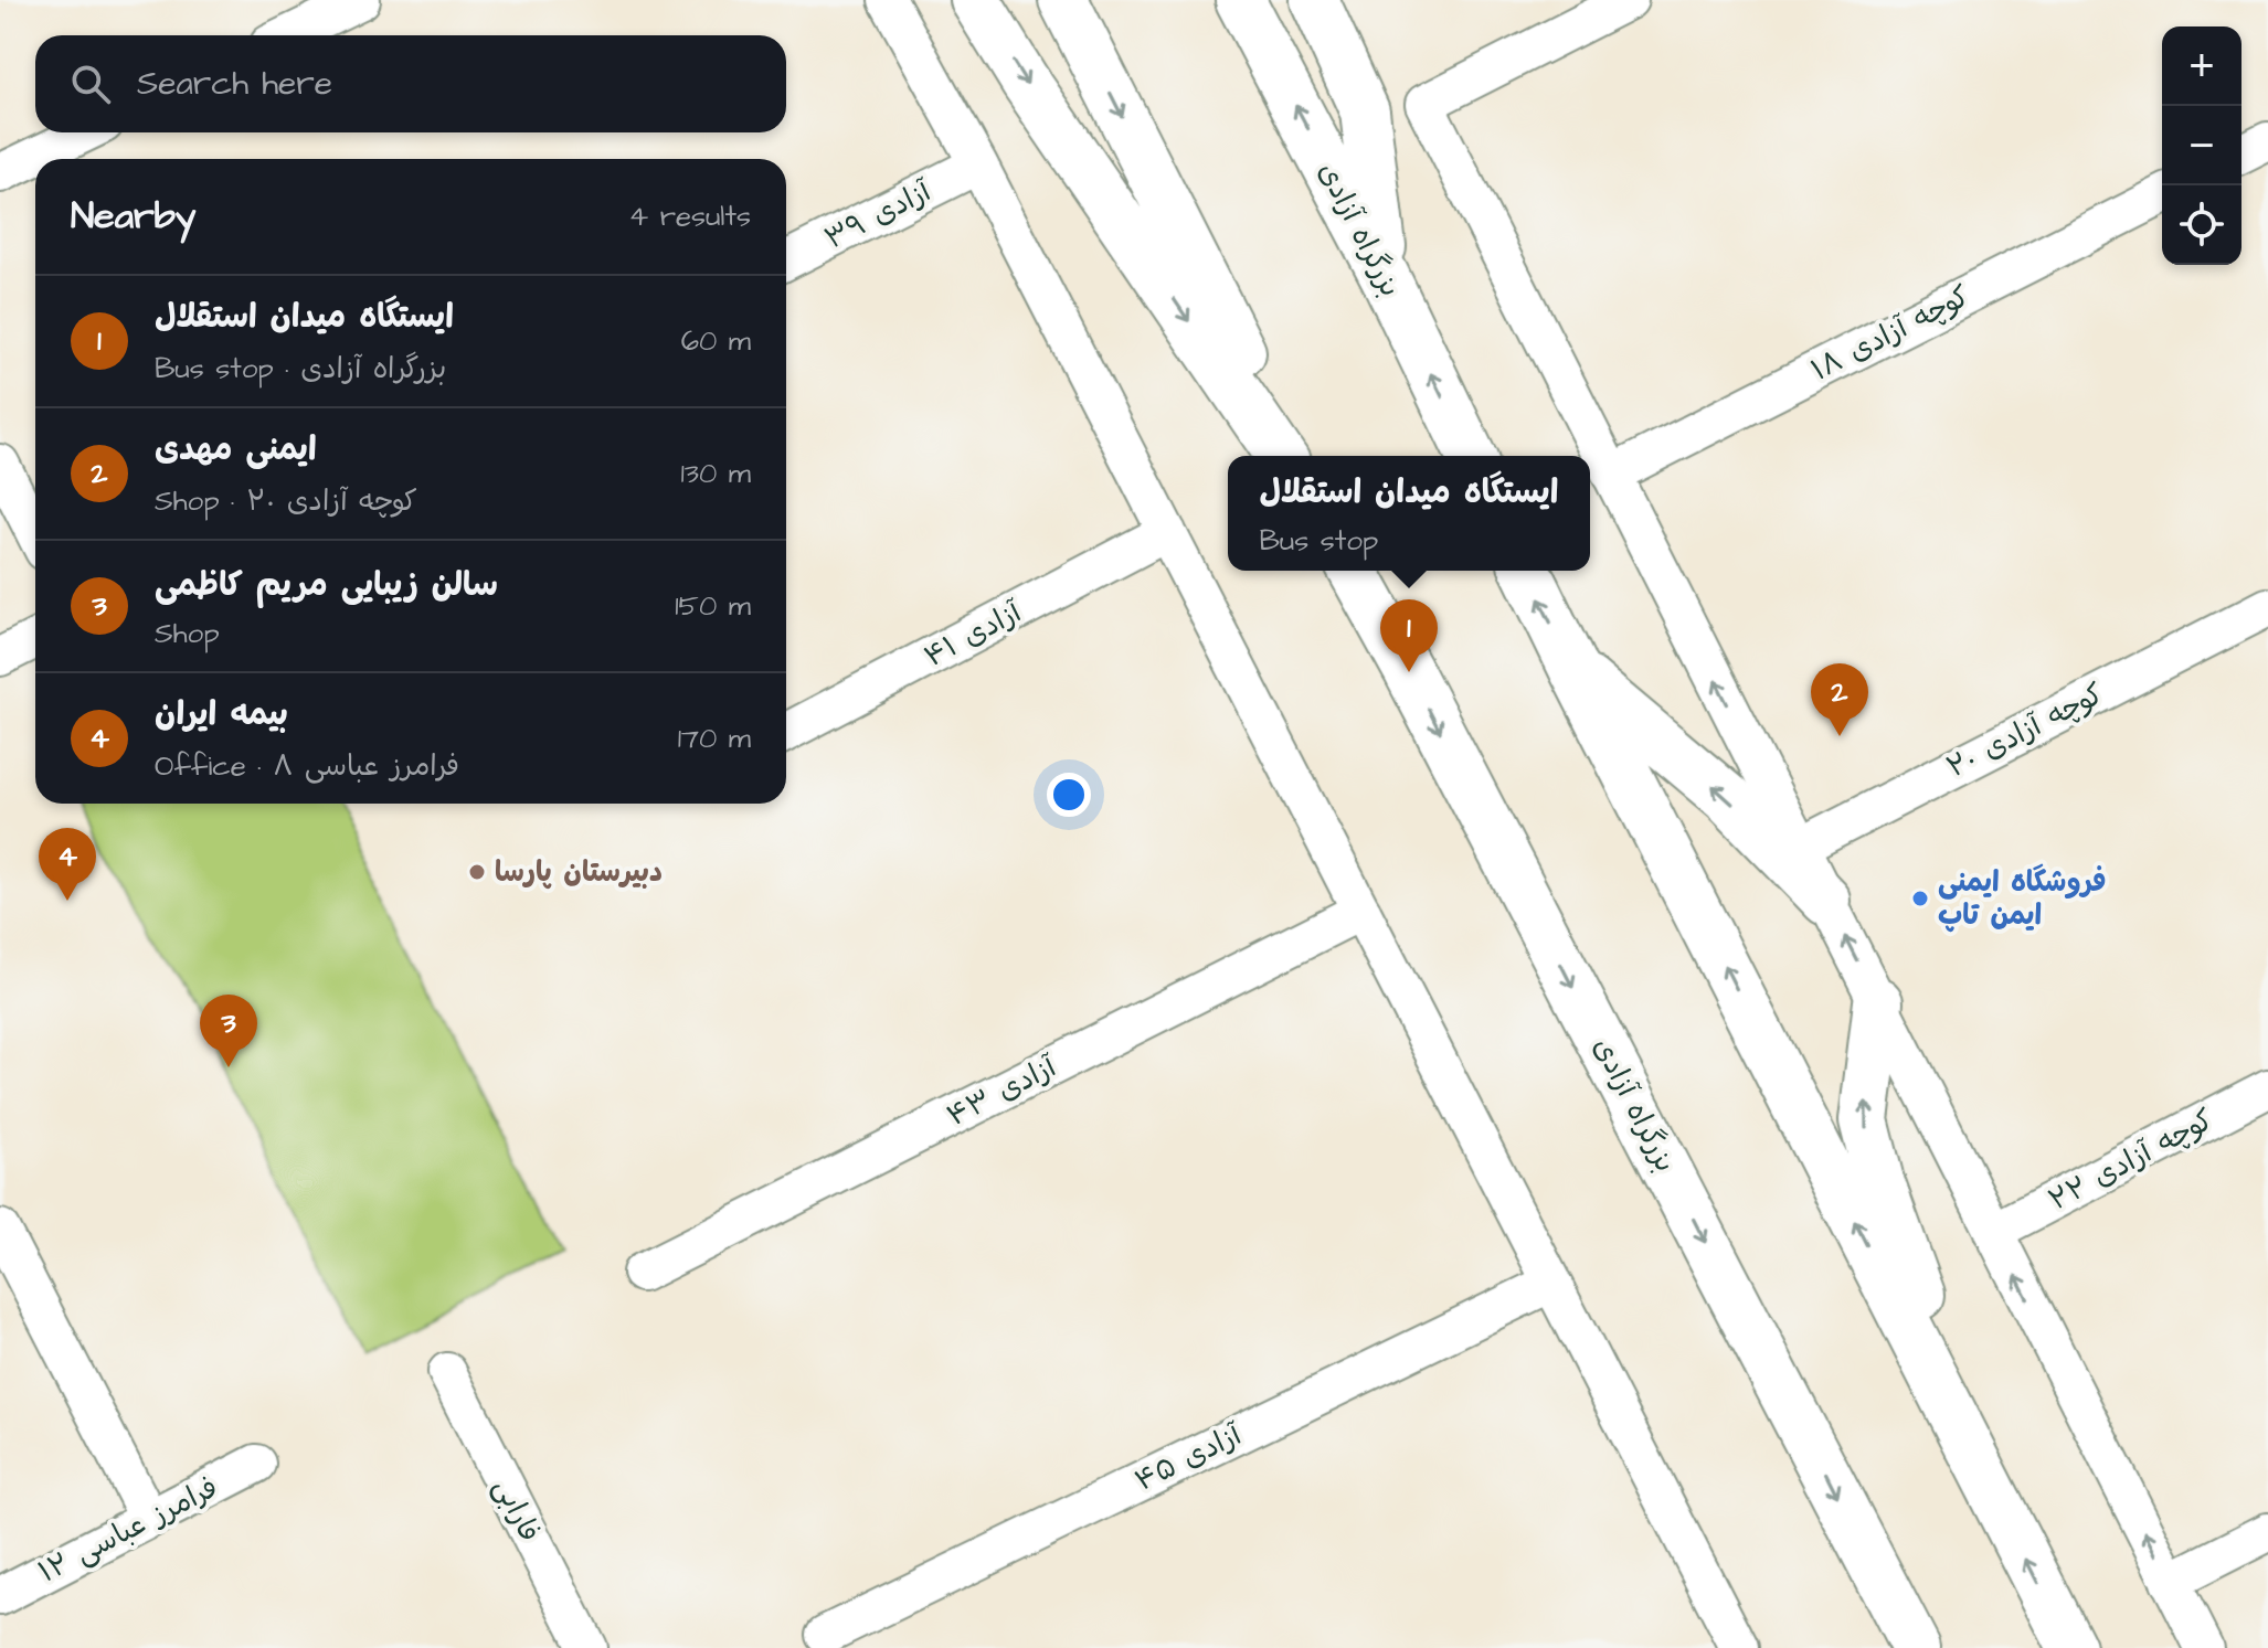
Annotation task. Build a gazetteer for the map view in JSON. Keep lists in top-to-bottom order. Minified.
{"streets":{"highway":["بزرگراه آزادی"],"street":["۳۹ آزادی","کوچه آزادی ۱۸","۴۱ آزادی","کوچه آزادی ۲۰","۴۳ آزادی","کوچه آزادی ۲۲","۴۵ آزادی","فارابی","فرامرز عباسی ۱۲"]},"places":["دبیرستان پارسا","فروشگاه ایمنی ایمن تاپ"],"page":{"map_buttons":["+","−"],"search":"Search here","heading":["Nearby","4 results"],"list":[{"mark":"1","name":"ایستگاه میدان استقلال","note":"Bus stop · بزرگراه آزادی","value":"60 m"},{"mark":"2","name":"ایمنی مهدی","note":"Shop · کوچه آزادی ۲۰","value":"130 m"},{"mark":"3","name":"سالن زیبایی مریم کاظمی","note":"Shop","value":"150 m"},{"mark":"4","name":"بیمه ایران","note":"Office · فرامرز عباسی ۸","value":"170 m"}],"popup":["ایستگاه میدان استقلال","Bus stop"],"pins":["1","2","4","3"]}}
